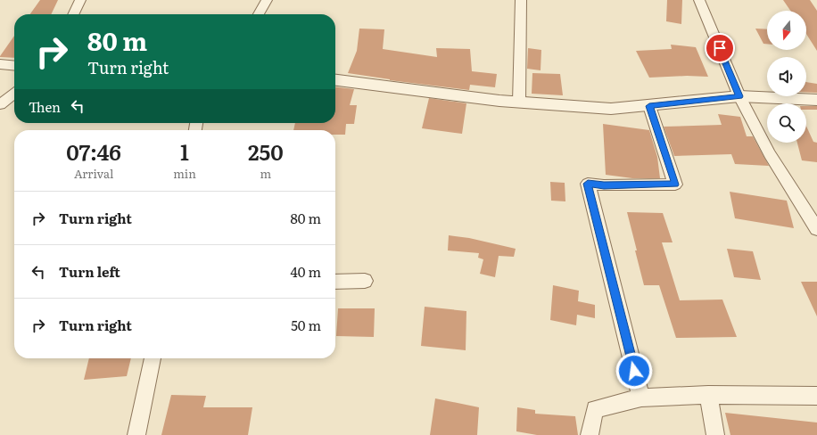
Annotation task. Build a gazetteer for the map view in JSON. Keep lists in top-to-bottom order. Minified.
{"north":"bottom","page":{"turn":["80 m","Turn right"],"then":"Then","eta":["07:46","Arrival","1","min","250","m"],"list":[{"name":"Turn right","value":"80 m"},{"name":"Turn left","value":"40 m"},{"name":"Turn right","value":"50 m"}]}}
